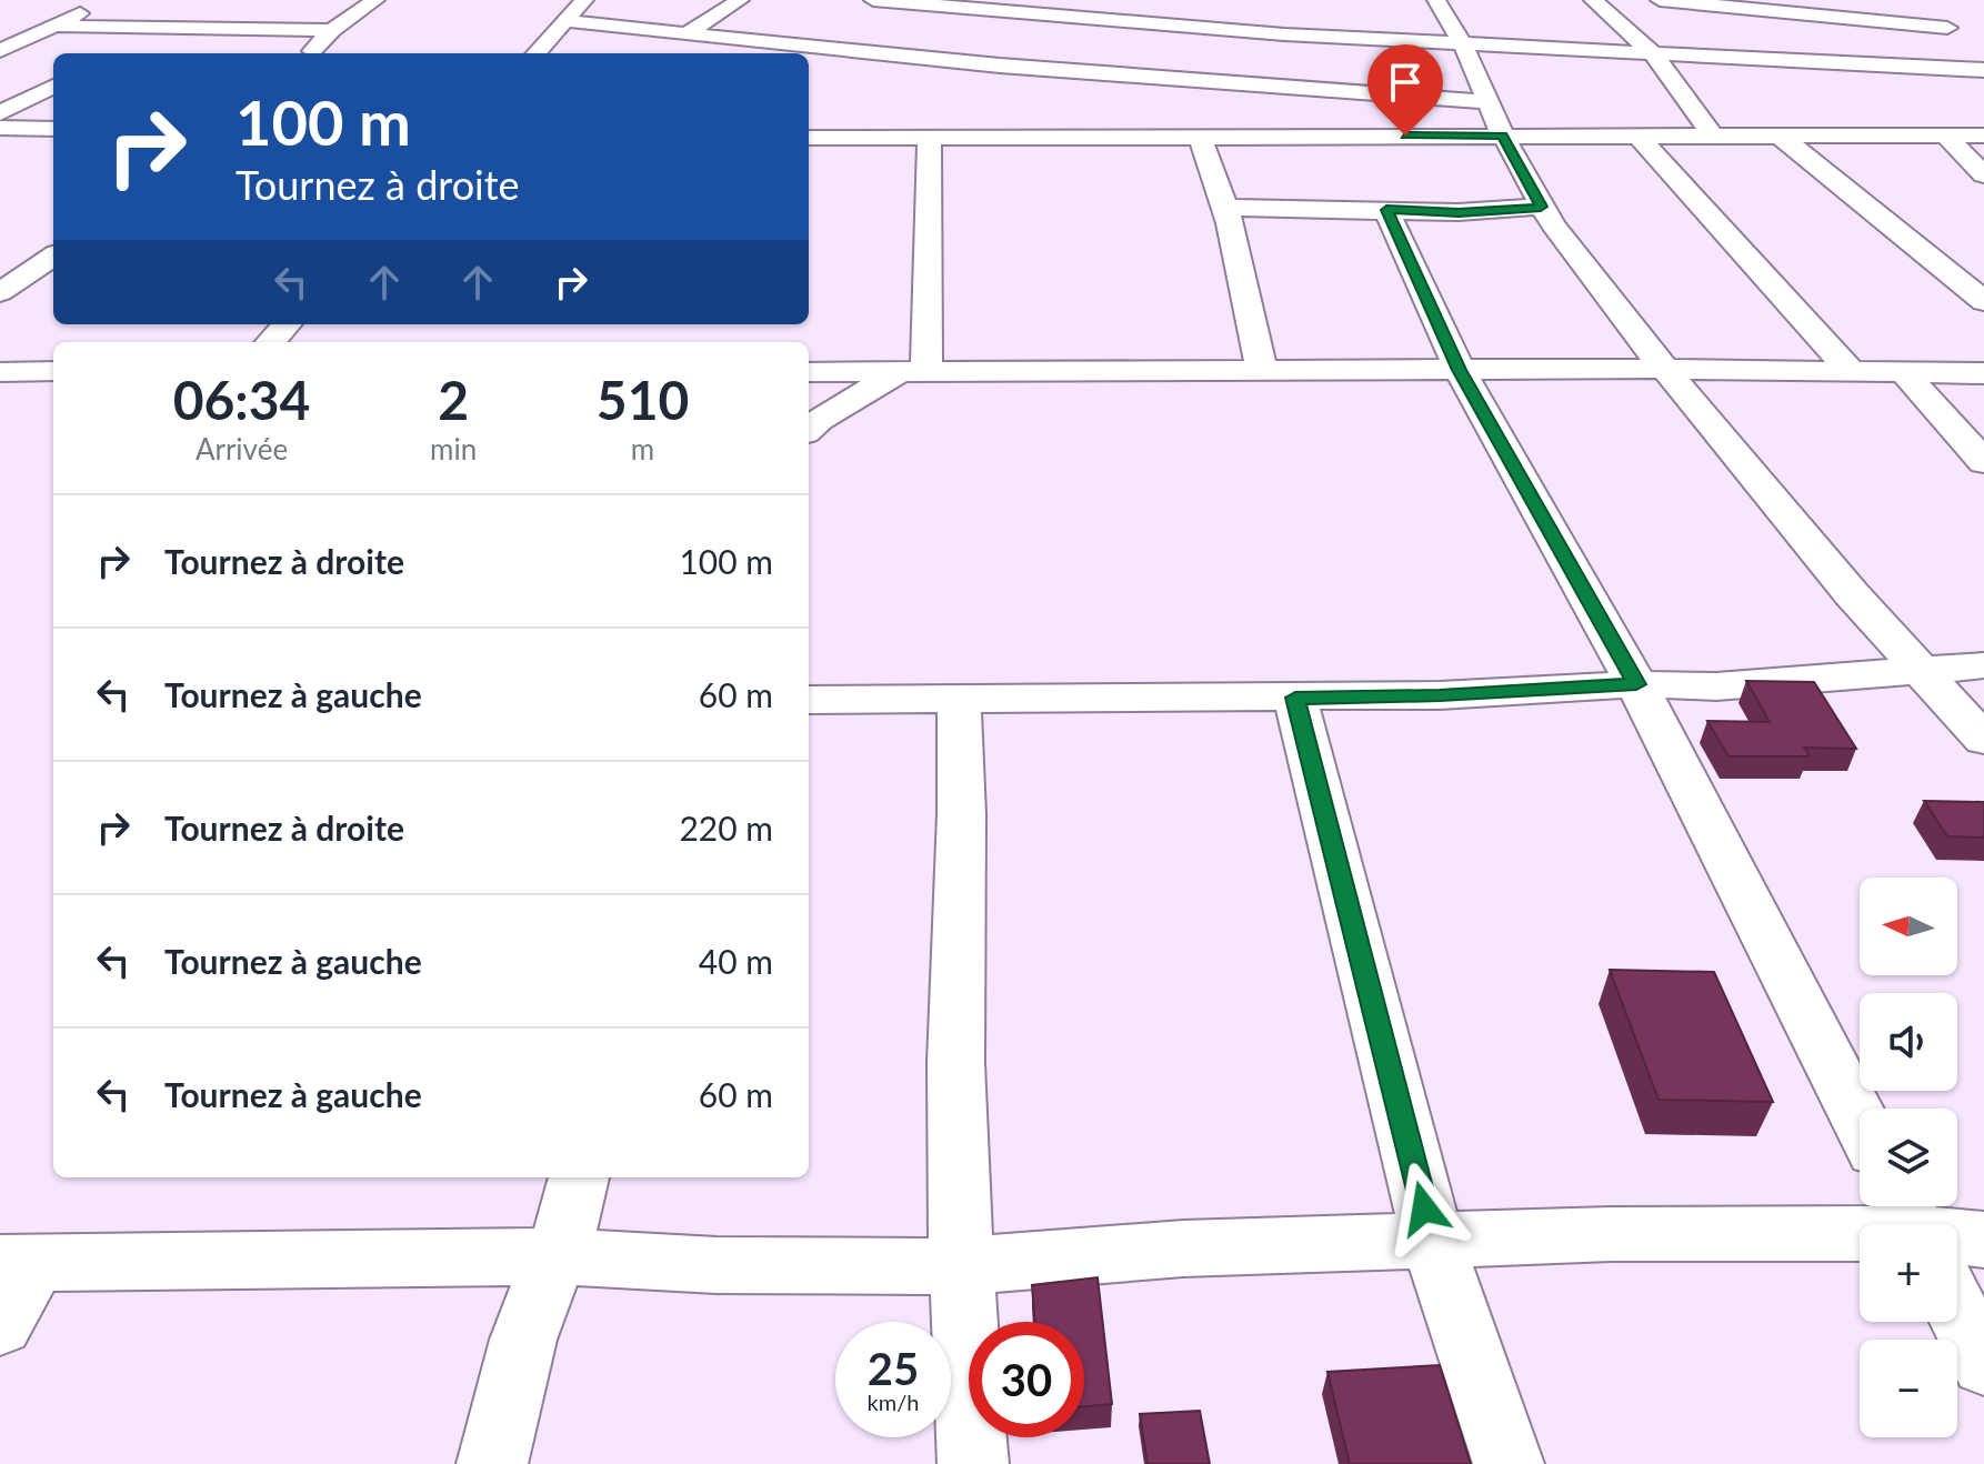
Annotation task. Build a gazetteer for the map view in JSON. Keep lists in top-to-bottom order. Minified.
{"north":"left","page":{"turn":["100 m","Tournez à droite"],"eta":["06:34","Arrivée","2","min","510","m"],"list":[{"name":"Tournez à droite","value":"100 m"},{"name":"Tournez à gauche","value":"60 m"},{"name":"Tournez à droite","value":"220 m"},{"name":"Tournez à gauche","value":"40 m"},{"name":"Tournez à gauche","value":"60 m"}],"map_buttons":["+","−"],"speed":"25 km/h","limit":"30"}}
